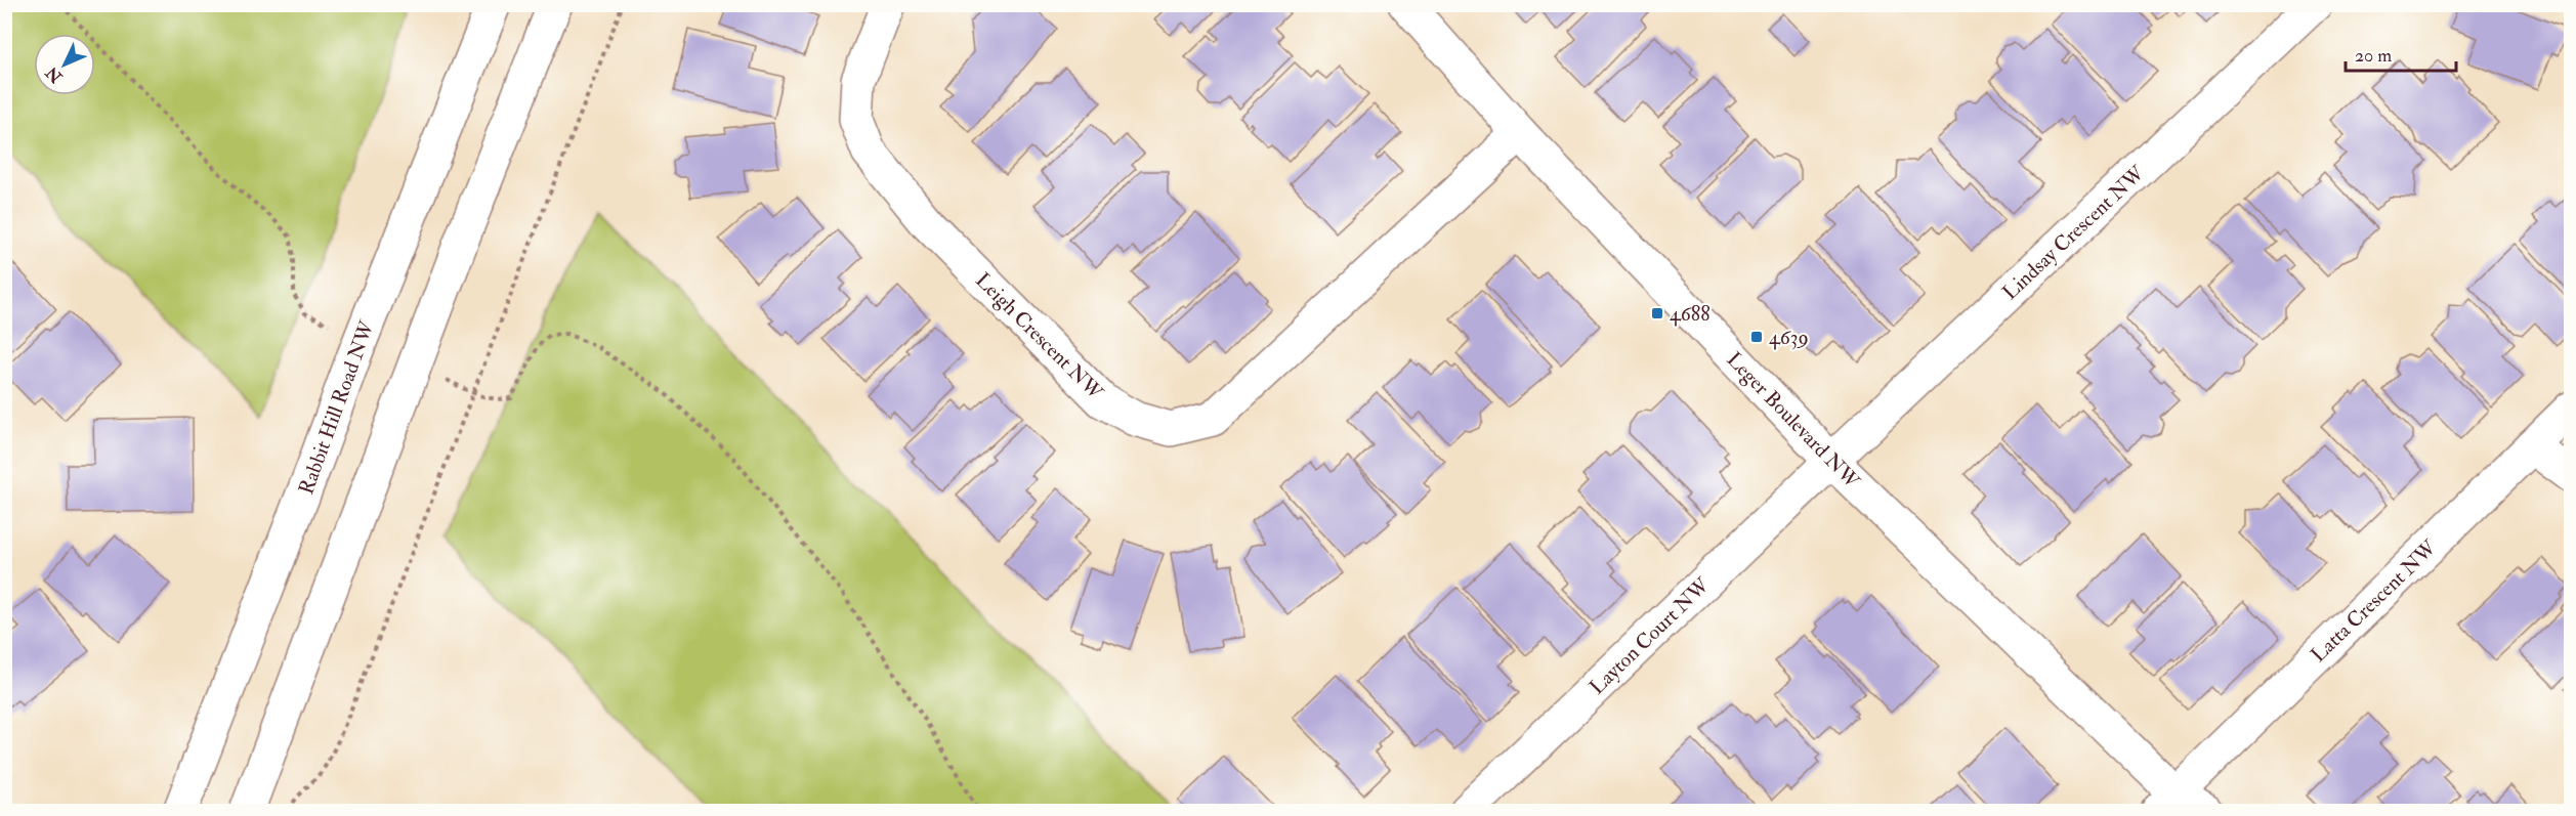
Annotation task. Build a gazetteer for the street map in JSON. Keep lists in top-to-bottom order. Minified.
{"streets":{"street":["Lindsay Crescent NW","Leigh Crescent NW","Rabbit Hill Road NW","Leger Boulevard NW","Latta Crescent NW","Layton Court NW"]},"crossings":[["Lindsay Crescent NW","Leger Boulevard NW"],["Lindsay Crescent NW","Layton Court NW"],["Leigh Crescent NW","Leger Boulevard NW"],["Leger Boulevard NW","Latta Crescent NW"],["Leger Boulevard NW","Layton Court NW"]],"places":{"transit":["4688","4639"]},"scale_bar":"20 m","north":"bottom left"}
